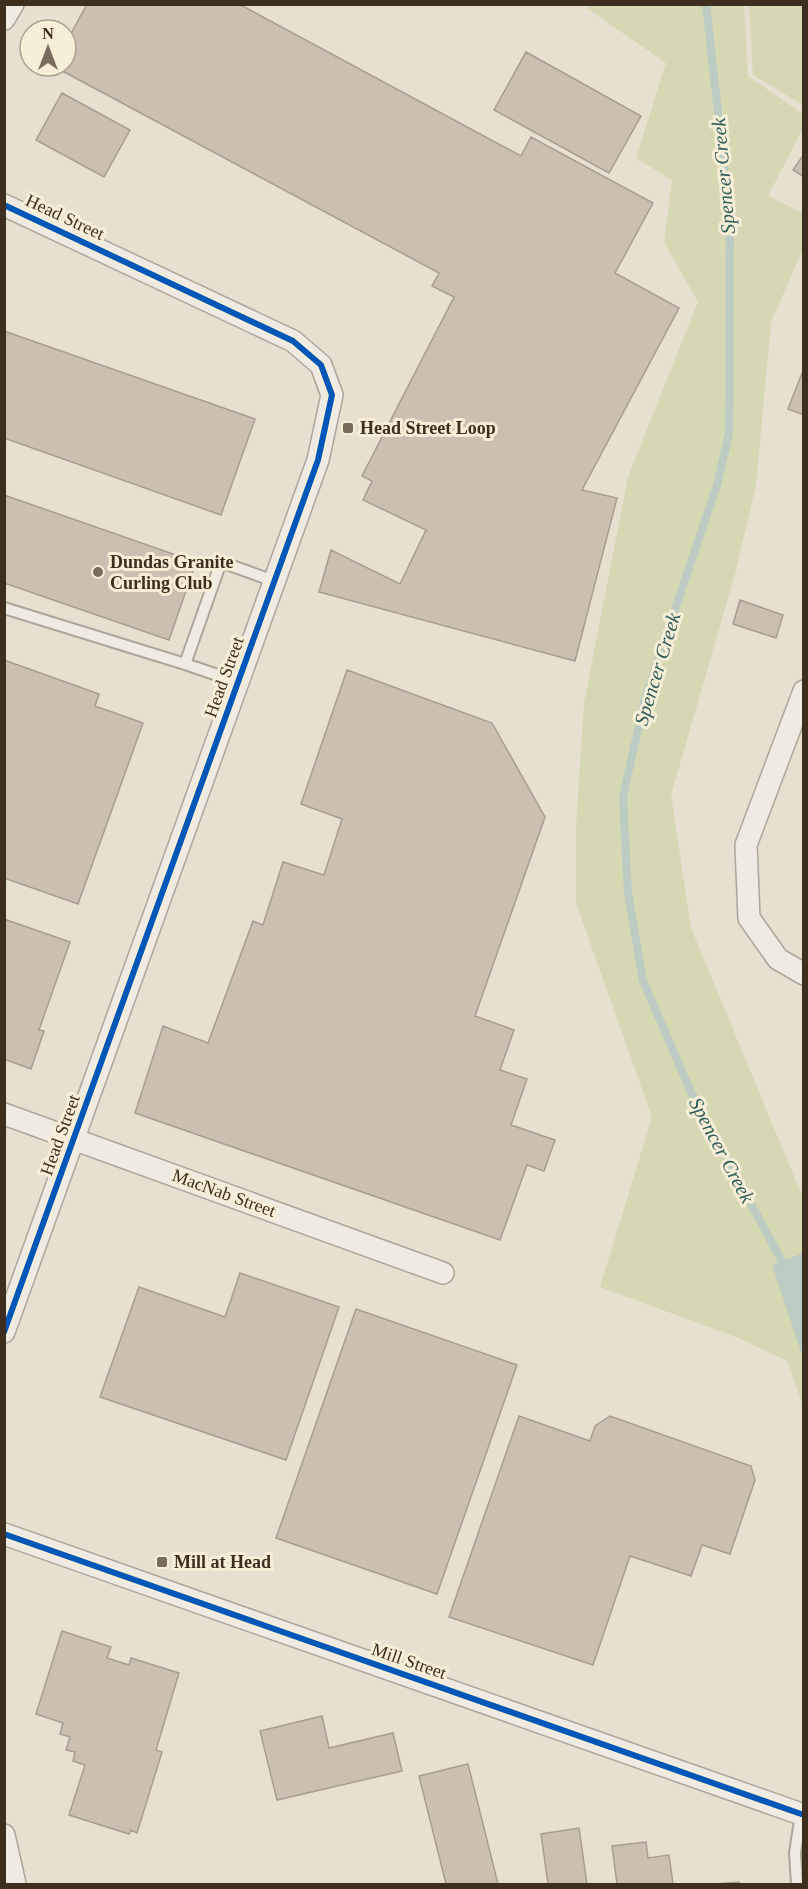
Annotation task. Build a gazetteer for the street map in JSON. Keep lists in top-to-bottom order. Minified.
{"streets":{"street":["Head Street","MacNab Street","Mill Street"]},"crossings":[["Head Street","MacNab Street"]],"water":["Spencer Creek"],"places":{"transit":["Head Street Loop","Mill at Head"],"other":["Dundas Granite Curling Club"]},"north":"top"}
